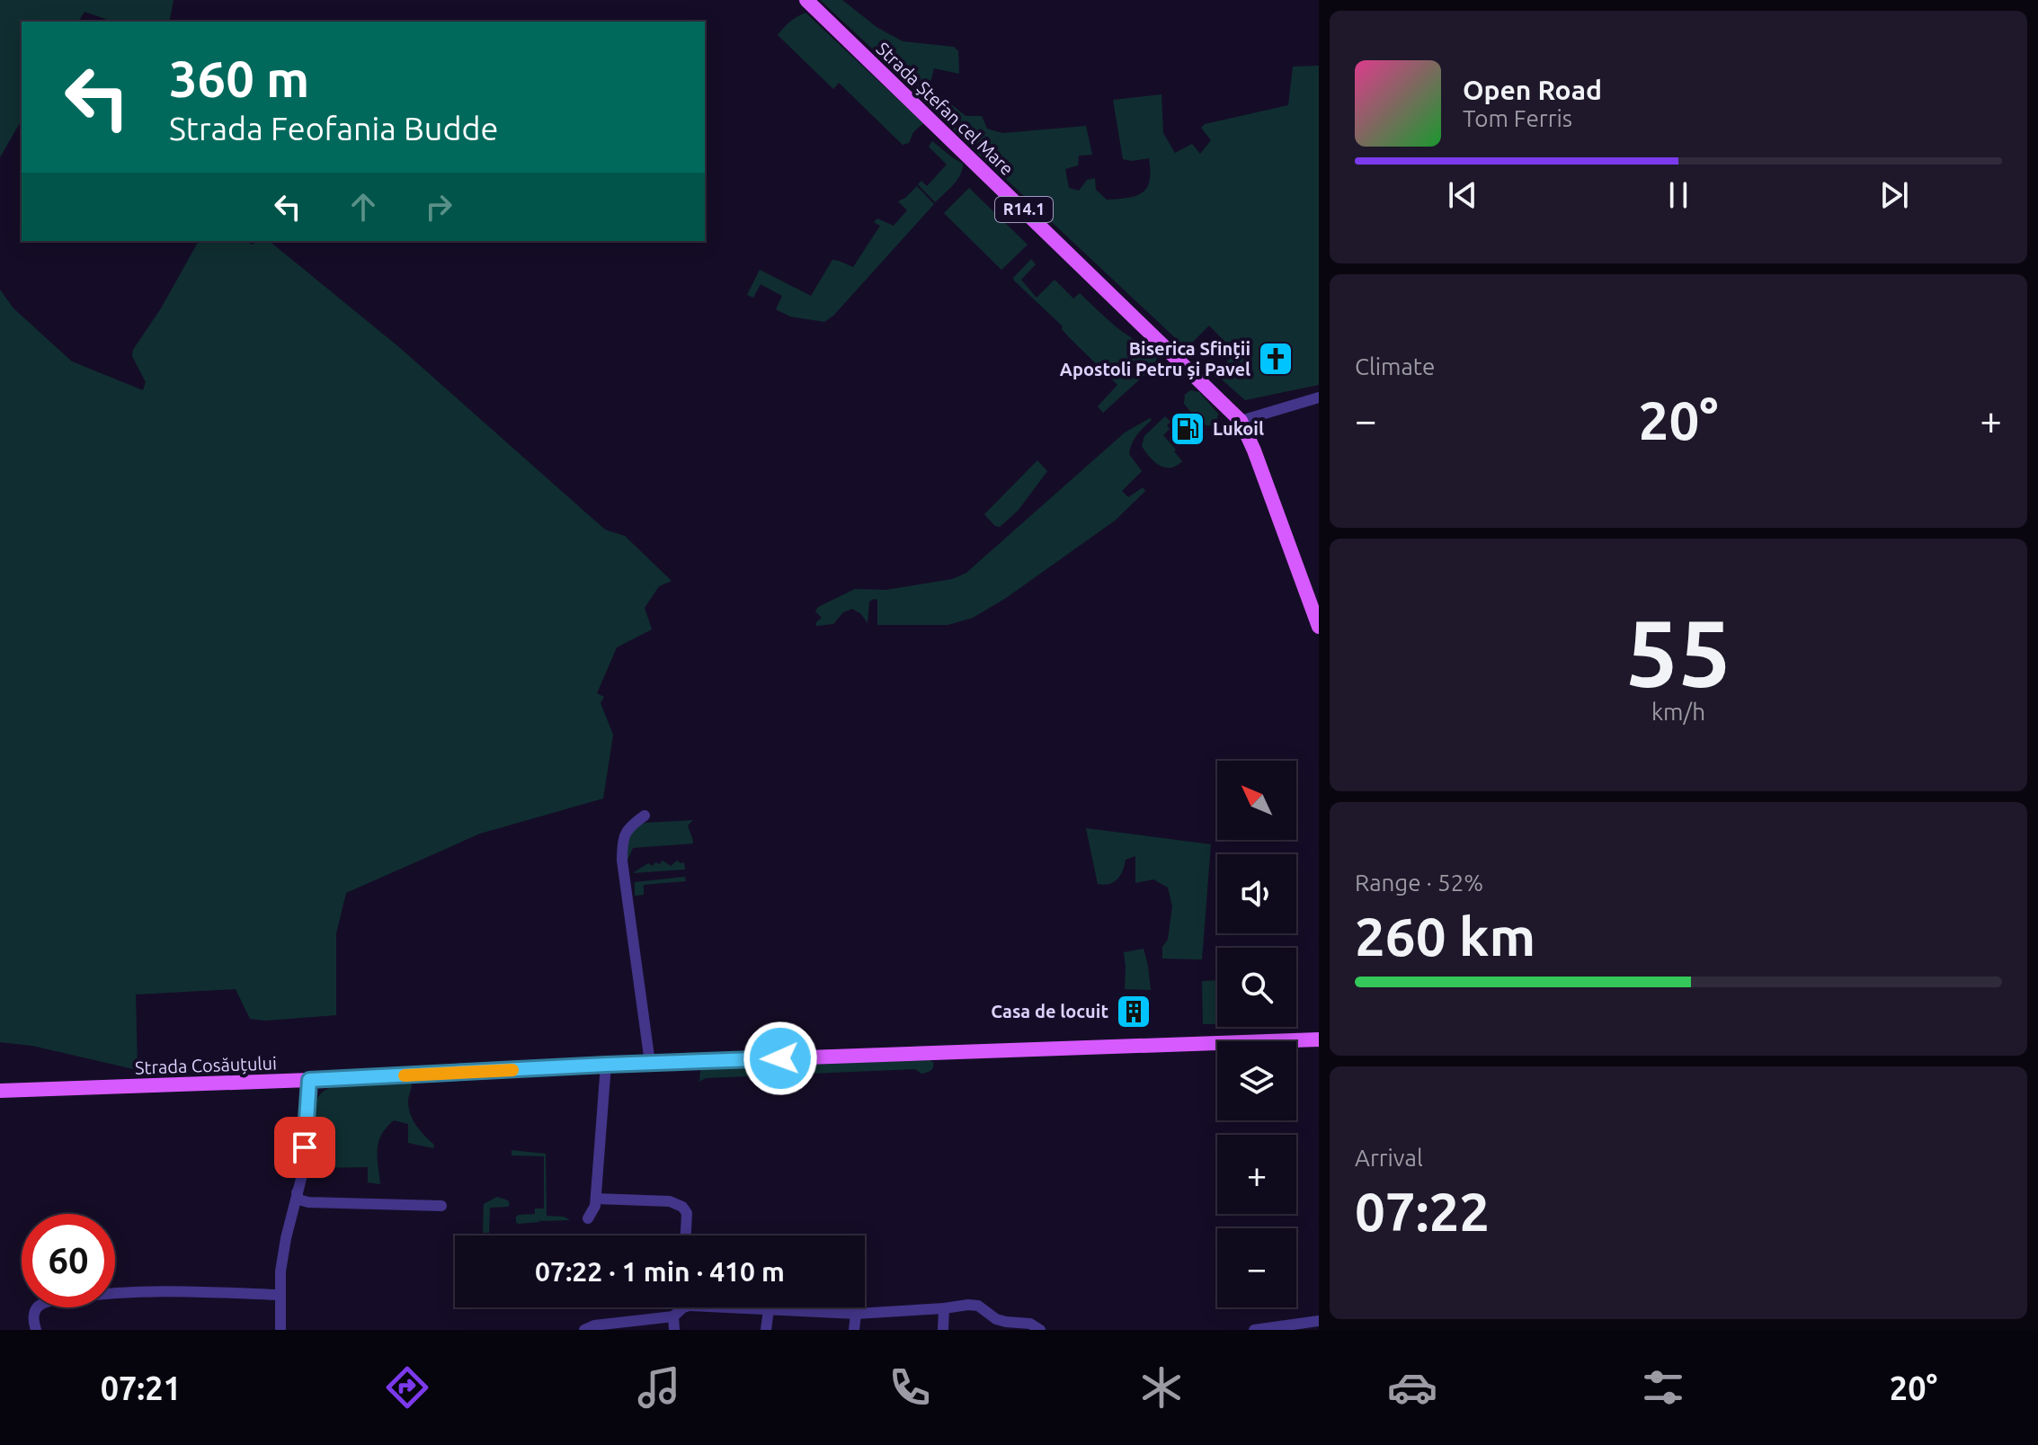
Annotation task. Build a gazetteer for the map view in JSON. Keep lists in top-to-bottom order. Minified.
{"streets":{"main road":["Strada Ștefan cel Mare","R14.1","Strada Cosăuțului"]},"places":{"church":["Biserica Sfinții Apostoli Petru și Pavel"],"fuel station":["Lukoil"],"building":["Casa de locuit"]},"north":"top left","page":{"turn":["360 m","Strada Feofania Budde"],"song":["Open Road","Tom Ferris"],"tile":["Climate",["55","km/h"],["Range · 52%","260 km"],["Arrival","07:22"]],"heat":["−","20°","+"],"map_buttons":["+","−"],"limit":"60","trip":"07:22 · 1 min · 410 m","tabs":["07:21","20°"]}}
